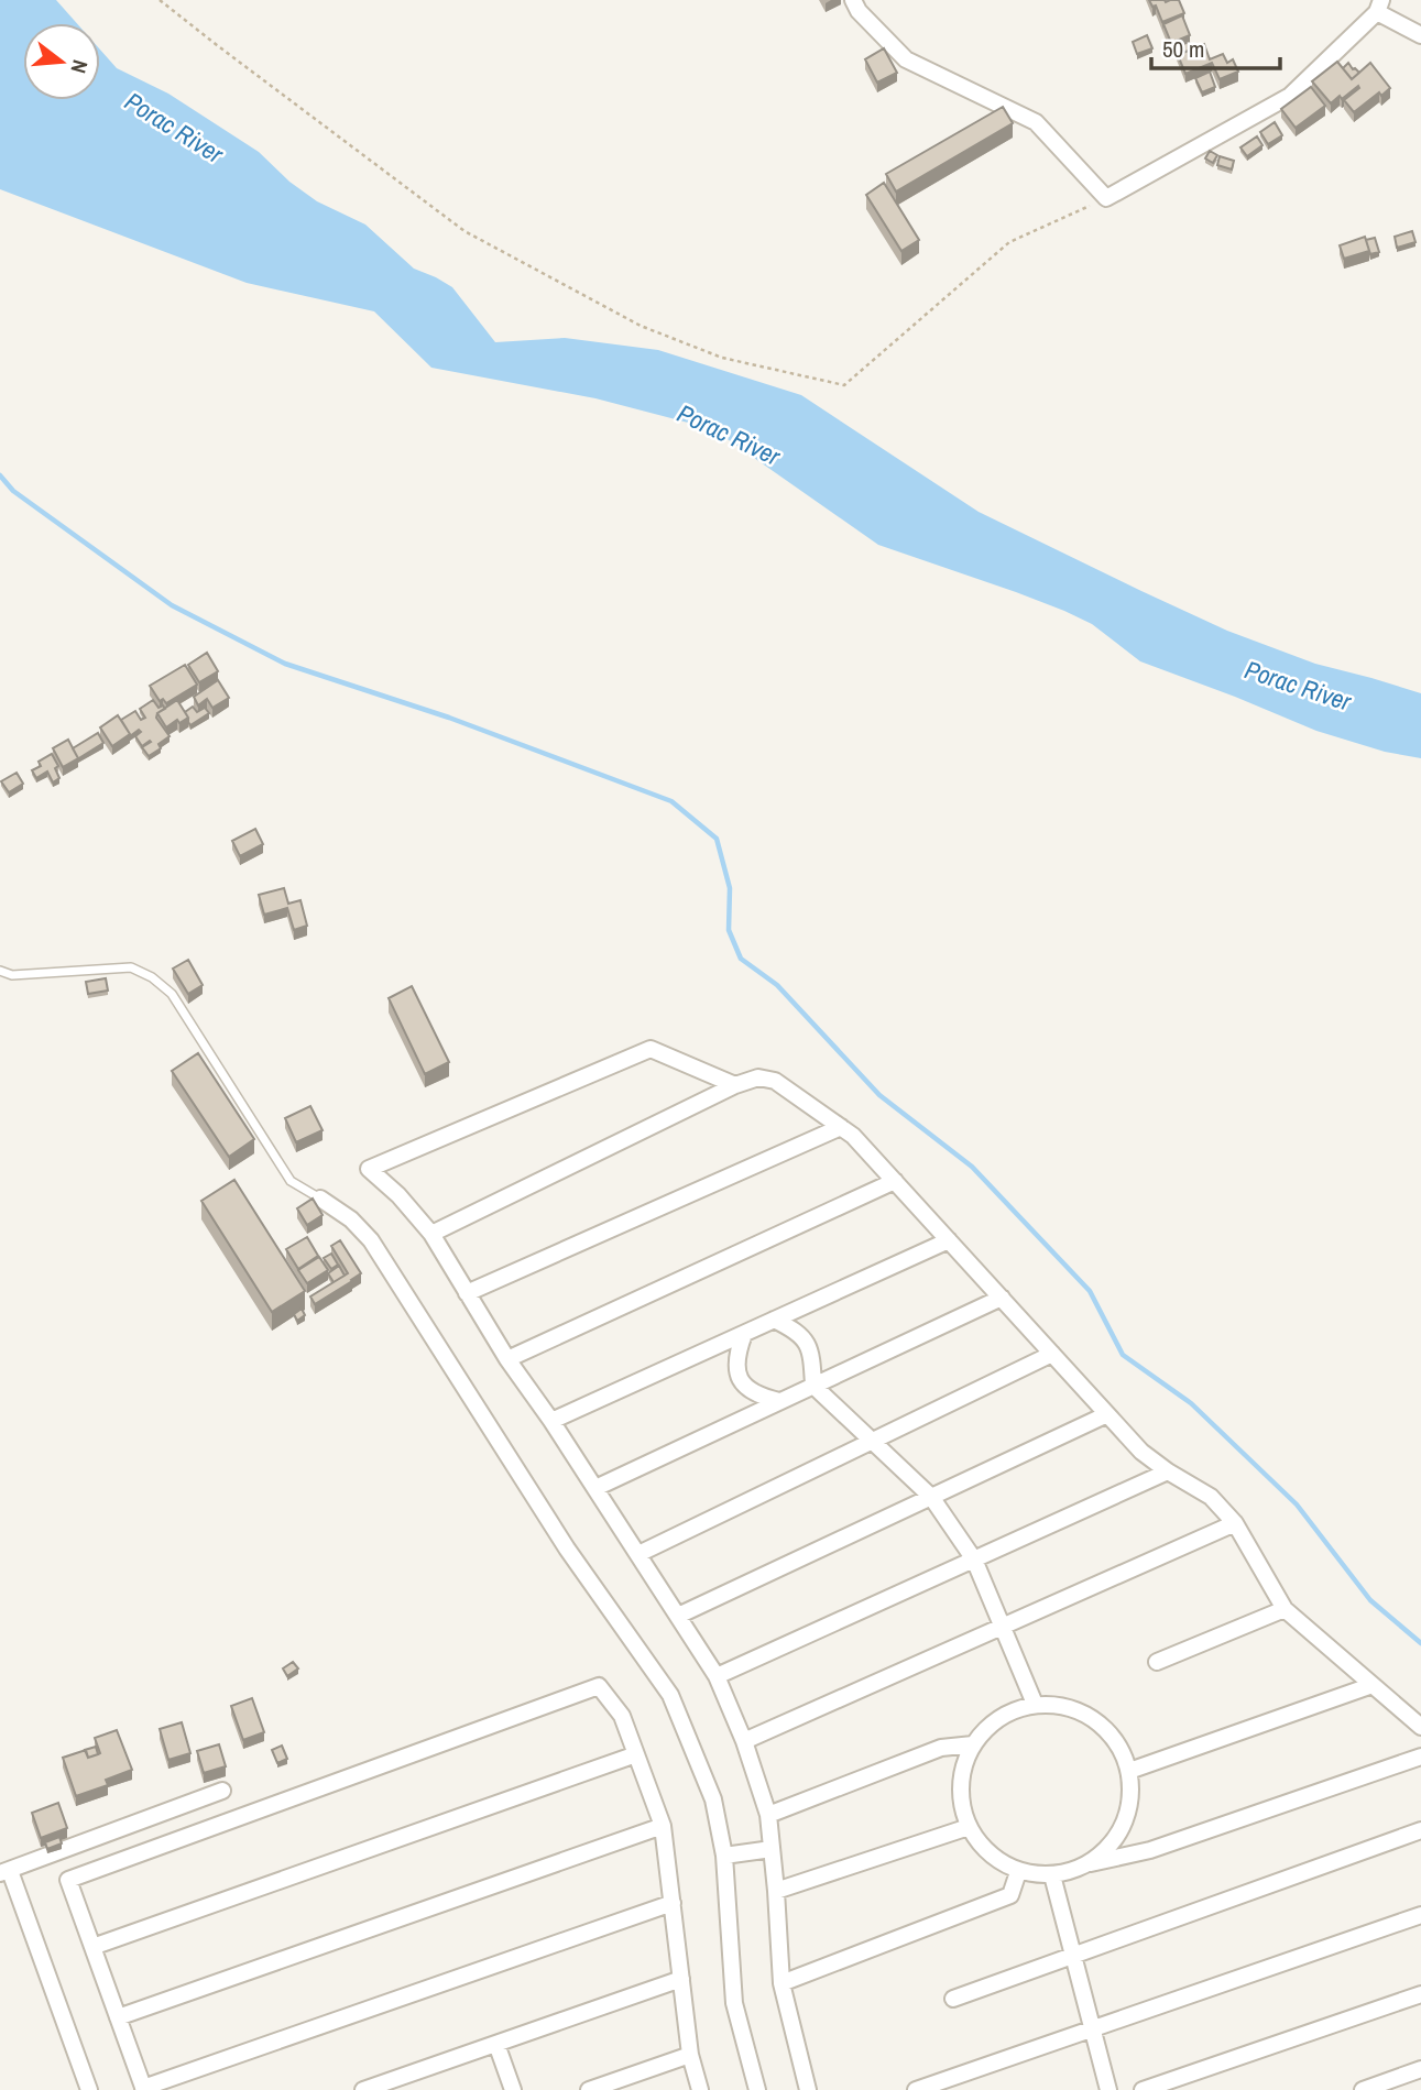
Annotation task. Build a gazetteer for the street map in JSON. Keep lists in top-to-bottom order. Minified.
{"water":["Porac River"],"scale_bar":"50 m","north":"right"}
